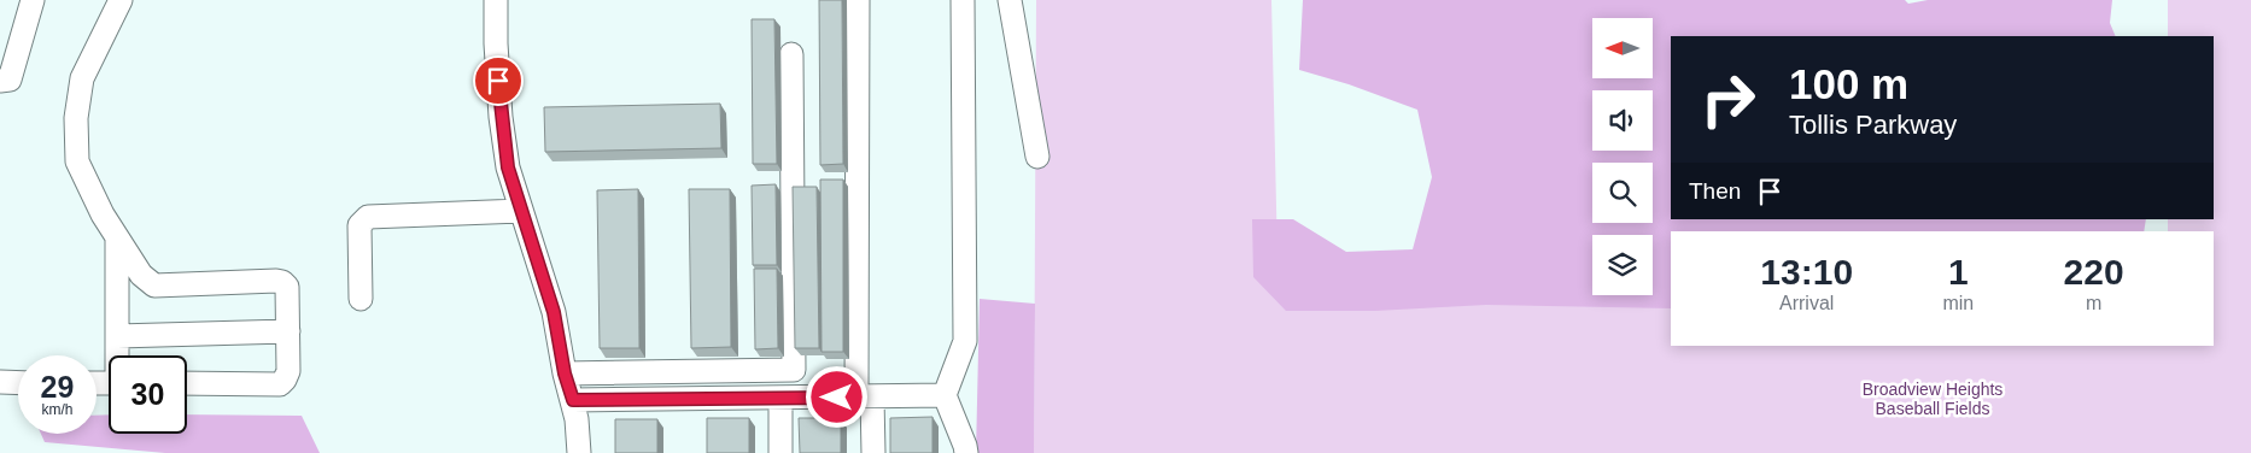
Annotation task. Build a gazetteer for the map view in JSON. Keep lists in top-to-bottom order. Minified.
{"parks":["Broadview Heights Baseball Fields"],"north":"left","page":{"turn":["100 m","Tollis Parkway"],"then":"Then","eta":["13:10","Arrival","1","min","220","m"],"speed":"29 km/h","limit":"30"}}
